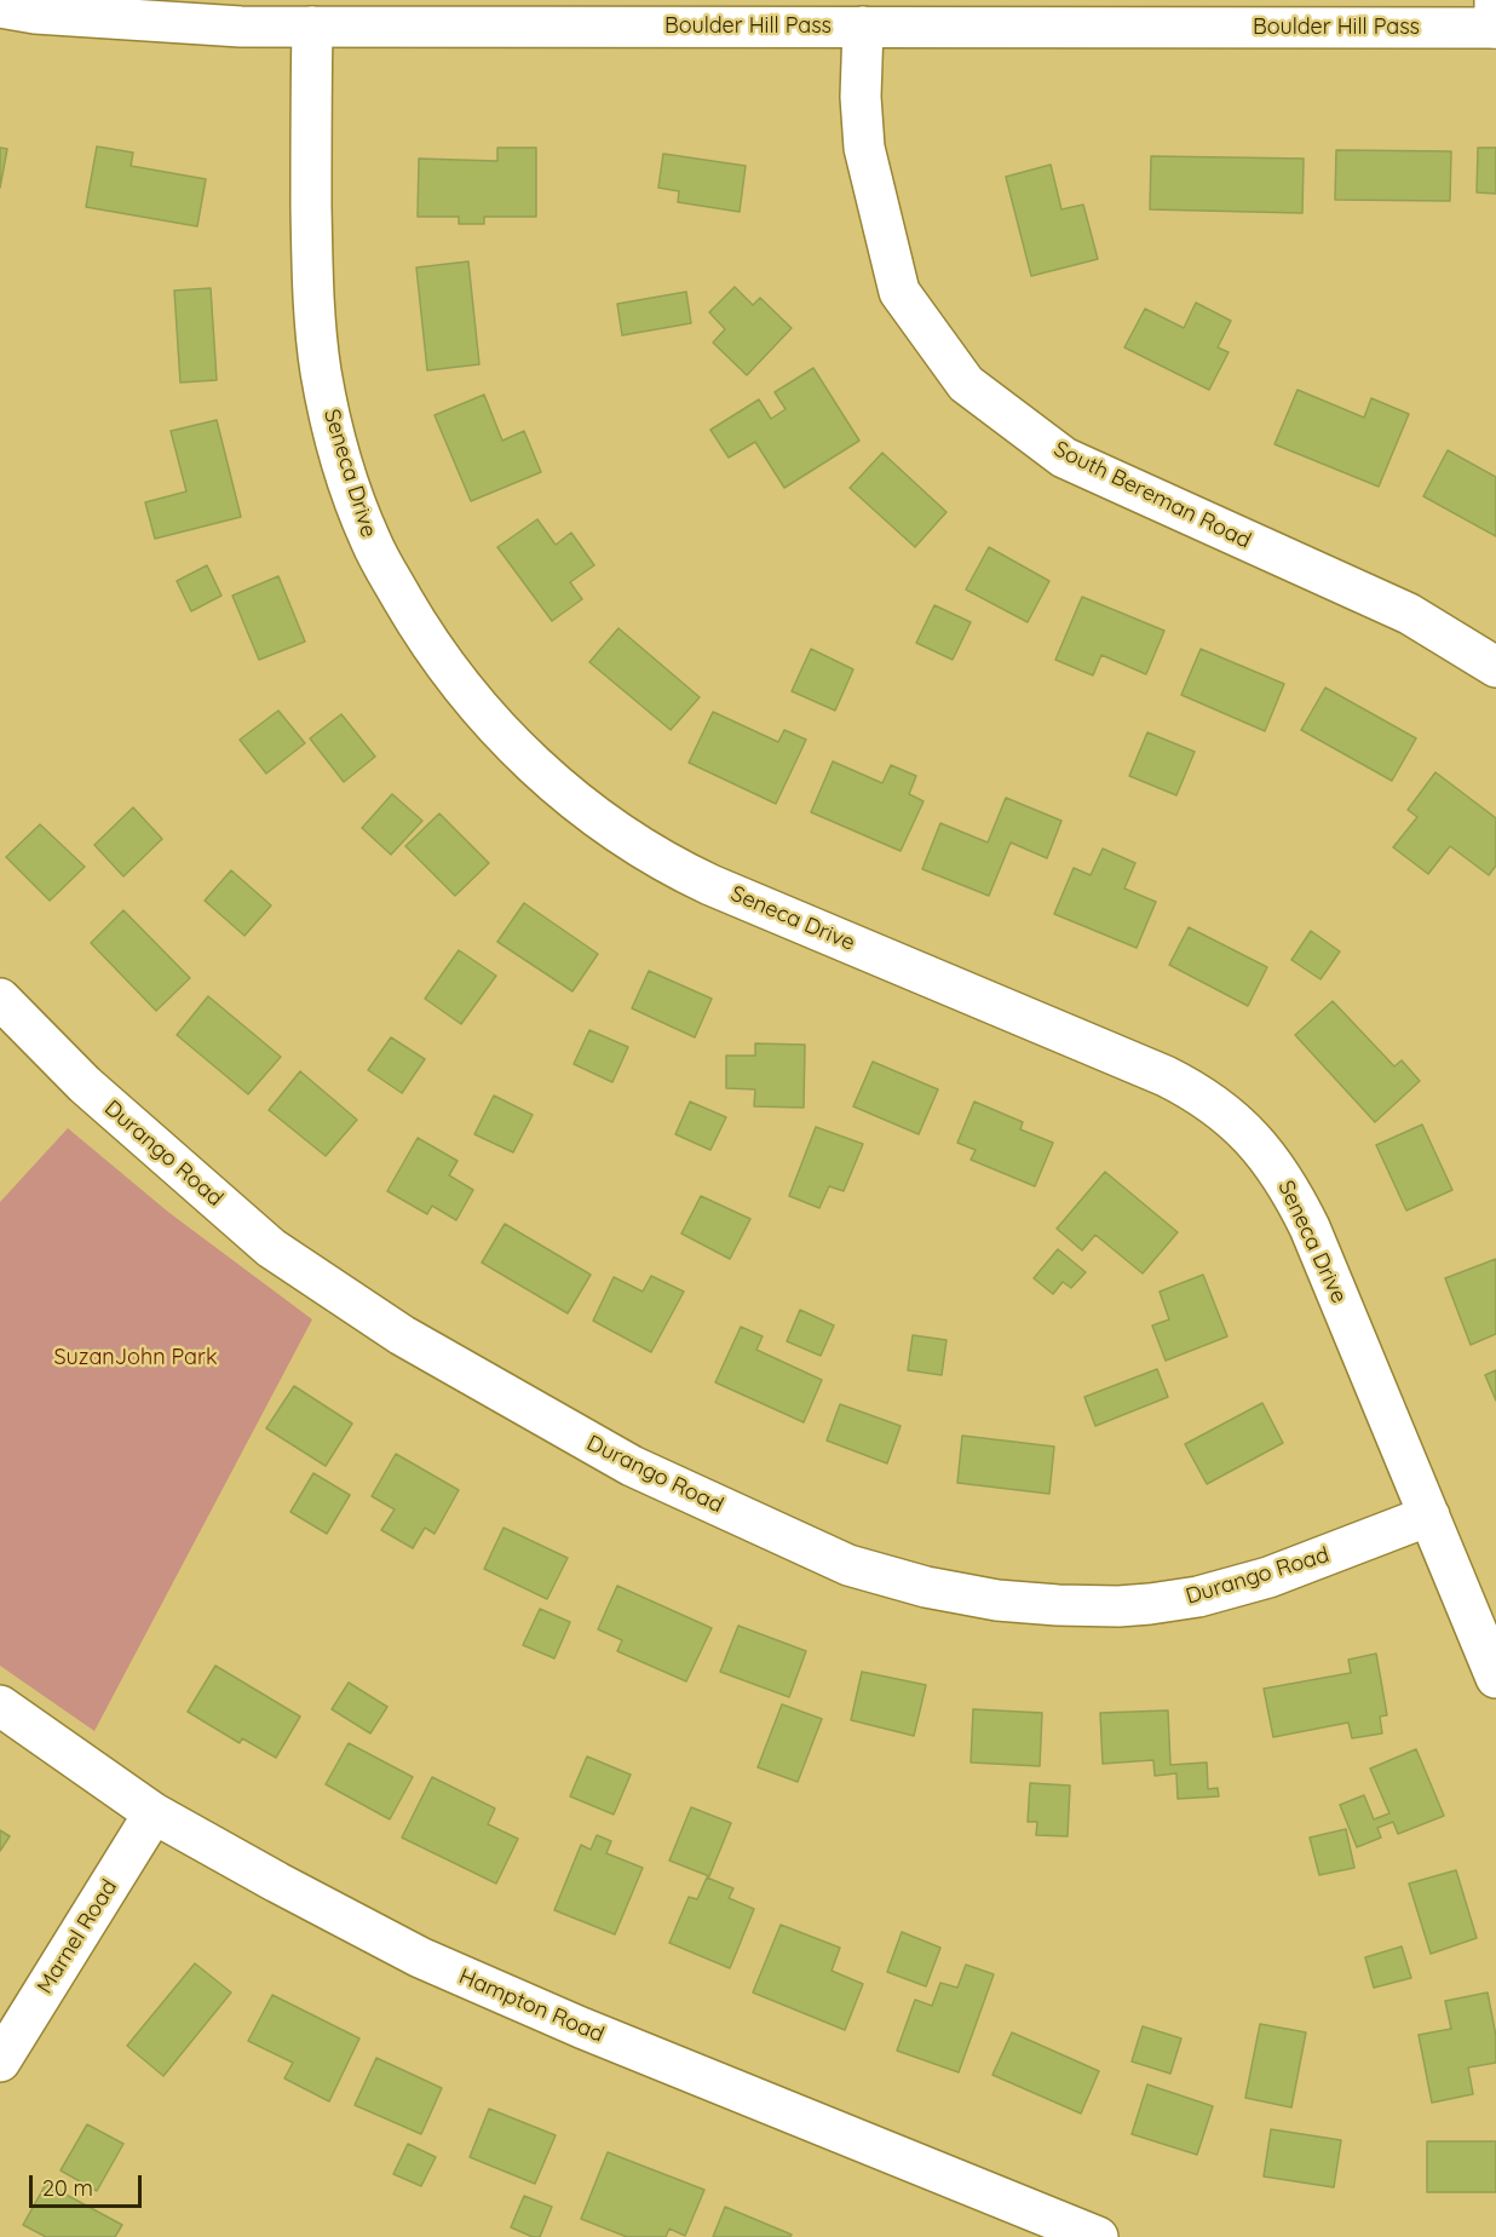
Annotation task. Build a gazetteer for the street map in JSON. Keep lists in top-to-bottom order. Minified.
{"streets":{"street":["Boulder Hill Pass","Seneca Drive","South Bereman Road","Durango Road","Marnel Road","Hampton Road"]},"crossings":[["Boulder Hill Pass","Seneca Drive"],["Boulder Hill Pass","South Bereman Road"],["Seneca Drive","Durango Road"],["Marnel Road","Hampton Road"]],"parks":["SuzanJohn Park"],"scale_bar":"20 m"}
